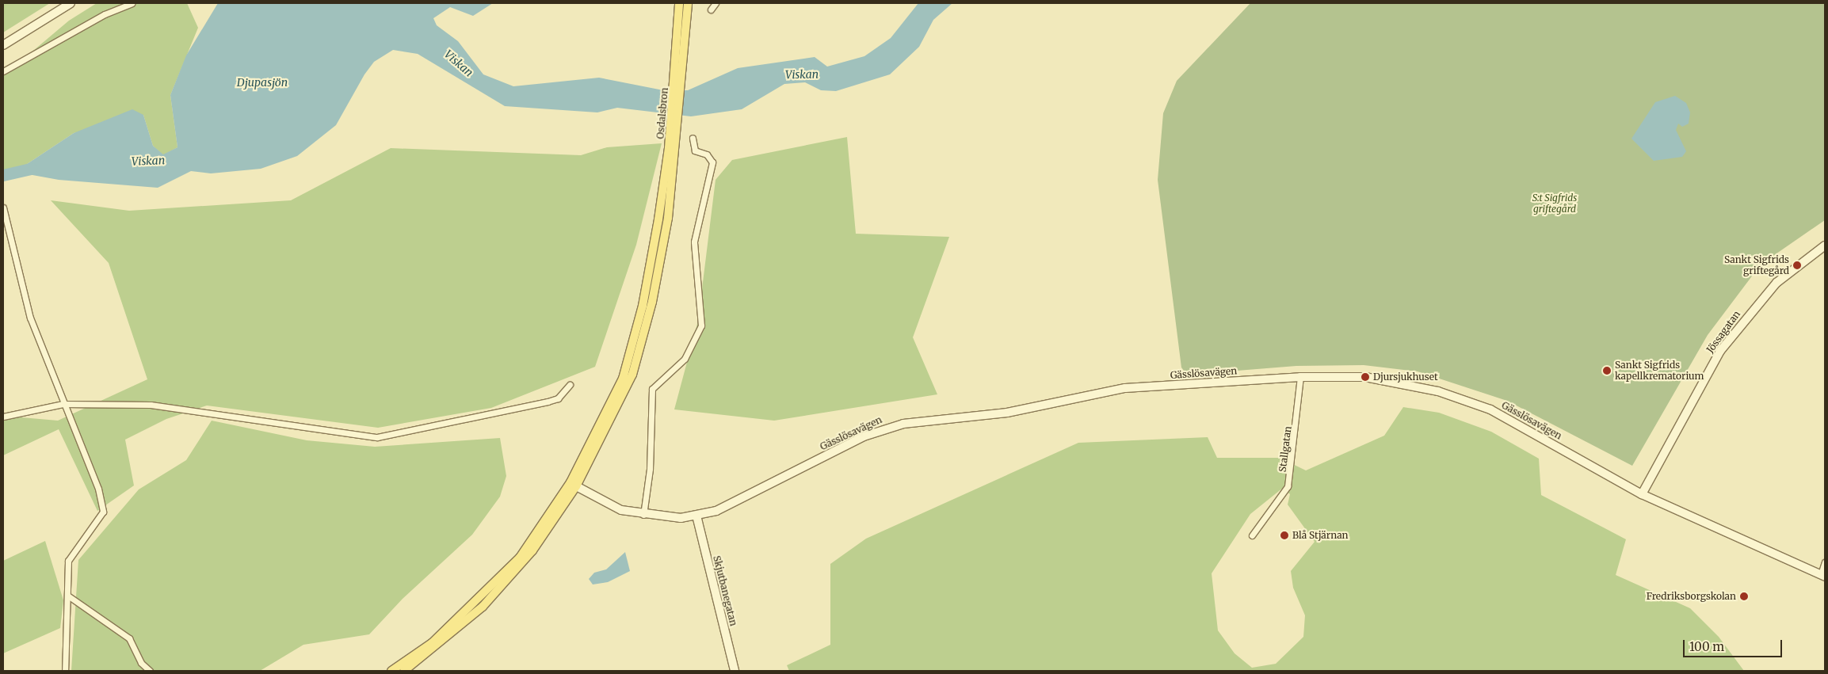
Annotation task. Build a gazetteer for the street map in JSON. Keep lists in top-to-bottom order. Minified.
{"streets":{"main road":["Osdalsbron"],"street":["Jössagatan","Gässlösavägen","Stallgatan","Skjutbanegatan"]},"crossings":[["Osdalsbron","Gässlösavägen"],["Jössagatan","Gässlösavägen"],["Gässlösavägen","Stallgatan"],["Gässlösavägen","Skjutbanegatan"]],"water":["Viskan","Djupasjön"],"parks":["S:t Sigfrids griftegård"],"places":["Sankt Sigfrids griftegård","Sankt Sigfrids kapellkrematorium","Djursjukhuset","Blå Stjärnan","Fredriksborgskolan"],"scale_bar":"100 m"}
